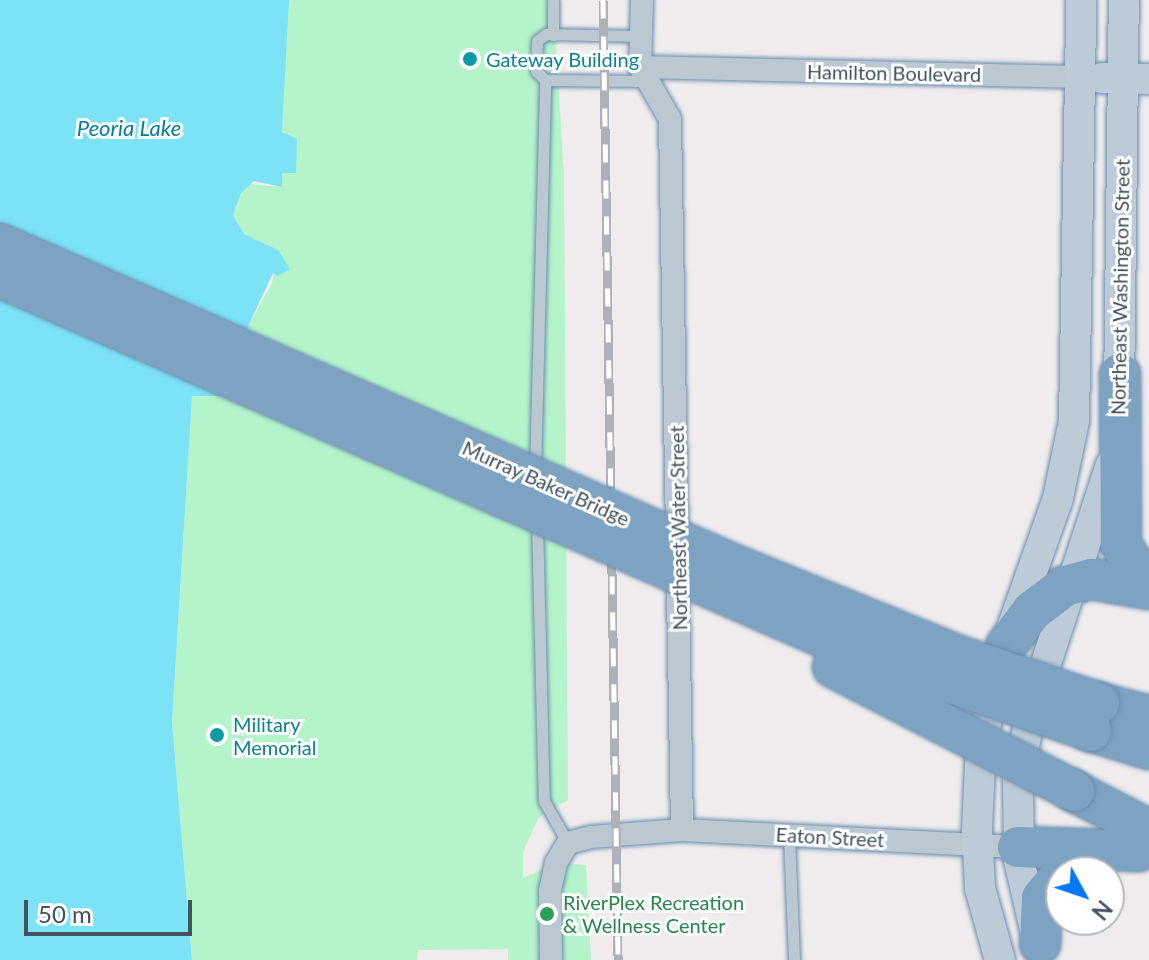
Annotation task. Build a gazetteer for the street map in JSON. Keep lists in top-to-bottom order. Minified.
{"streets":{"highway":["Murray Baker Bridge"],"street":["Hamilton Boulevard","Northeast Washington Street","Northeast Water Street","Eaton Street"]},"crossings":[["Hamilton Boulevard","Northeast Washington Street"],["Hamilton Boulevard","Northeast Water Street"],["Northeast Washington Street","Murray Baker Bridge"],["Northeast Washington Street","Eaton Street"],["Northeast Water Street","Eaton Street"]],"water":["Peoria Lake"],"places":["Gateway Building","Military Memorial","RiverPlex Recreation & Wellness Center"],"scale_bar":"50 m","north":"bottom right"}
